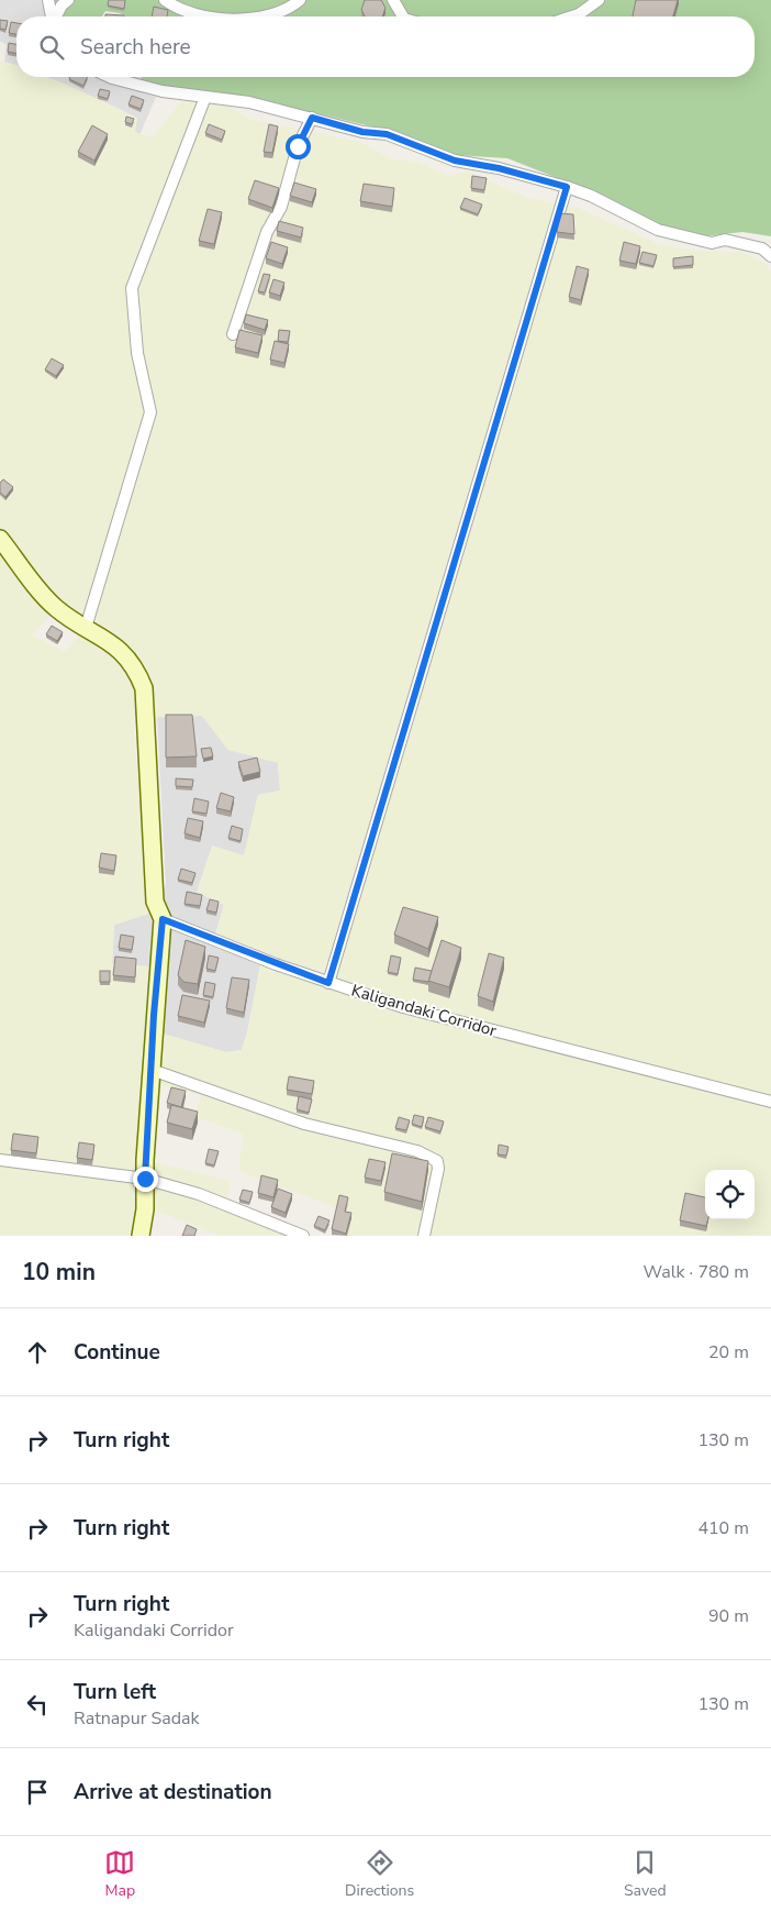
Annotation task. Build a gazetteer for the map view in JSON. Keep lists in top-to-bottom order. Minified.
{"streets":{"street":["Kaligandaki Corridor"]},"page":{"search":"Search here","heading":["10 min","Walk · 780 m"],"list":[["Continue","20 m"],["Turn right","130 m"],["Turn right","410 m"],["Turn right","Kaligandaki Corridor","90 m"],["Turn left","Ratnapur Sadak","130 m"],"Arrive at destination"],"nav":["Map","Directions","Saved"]}}
